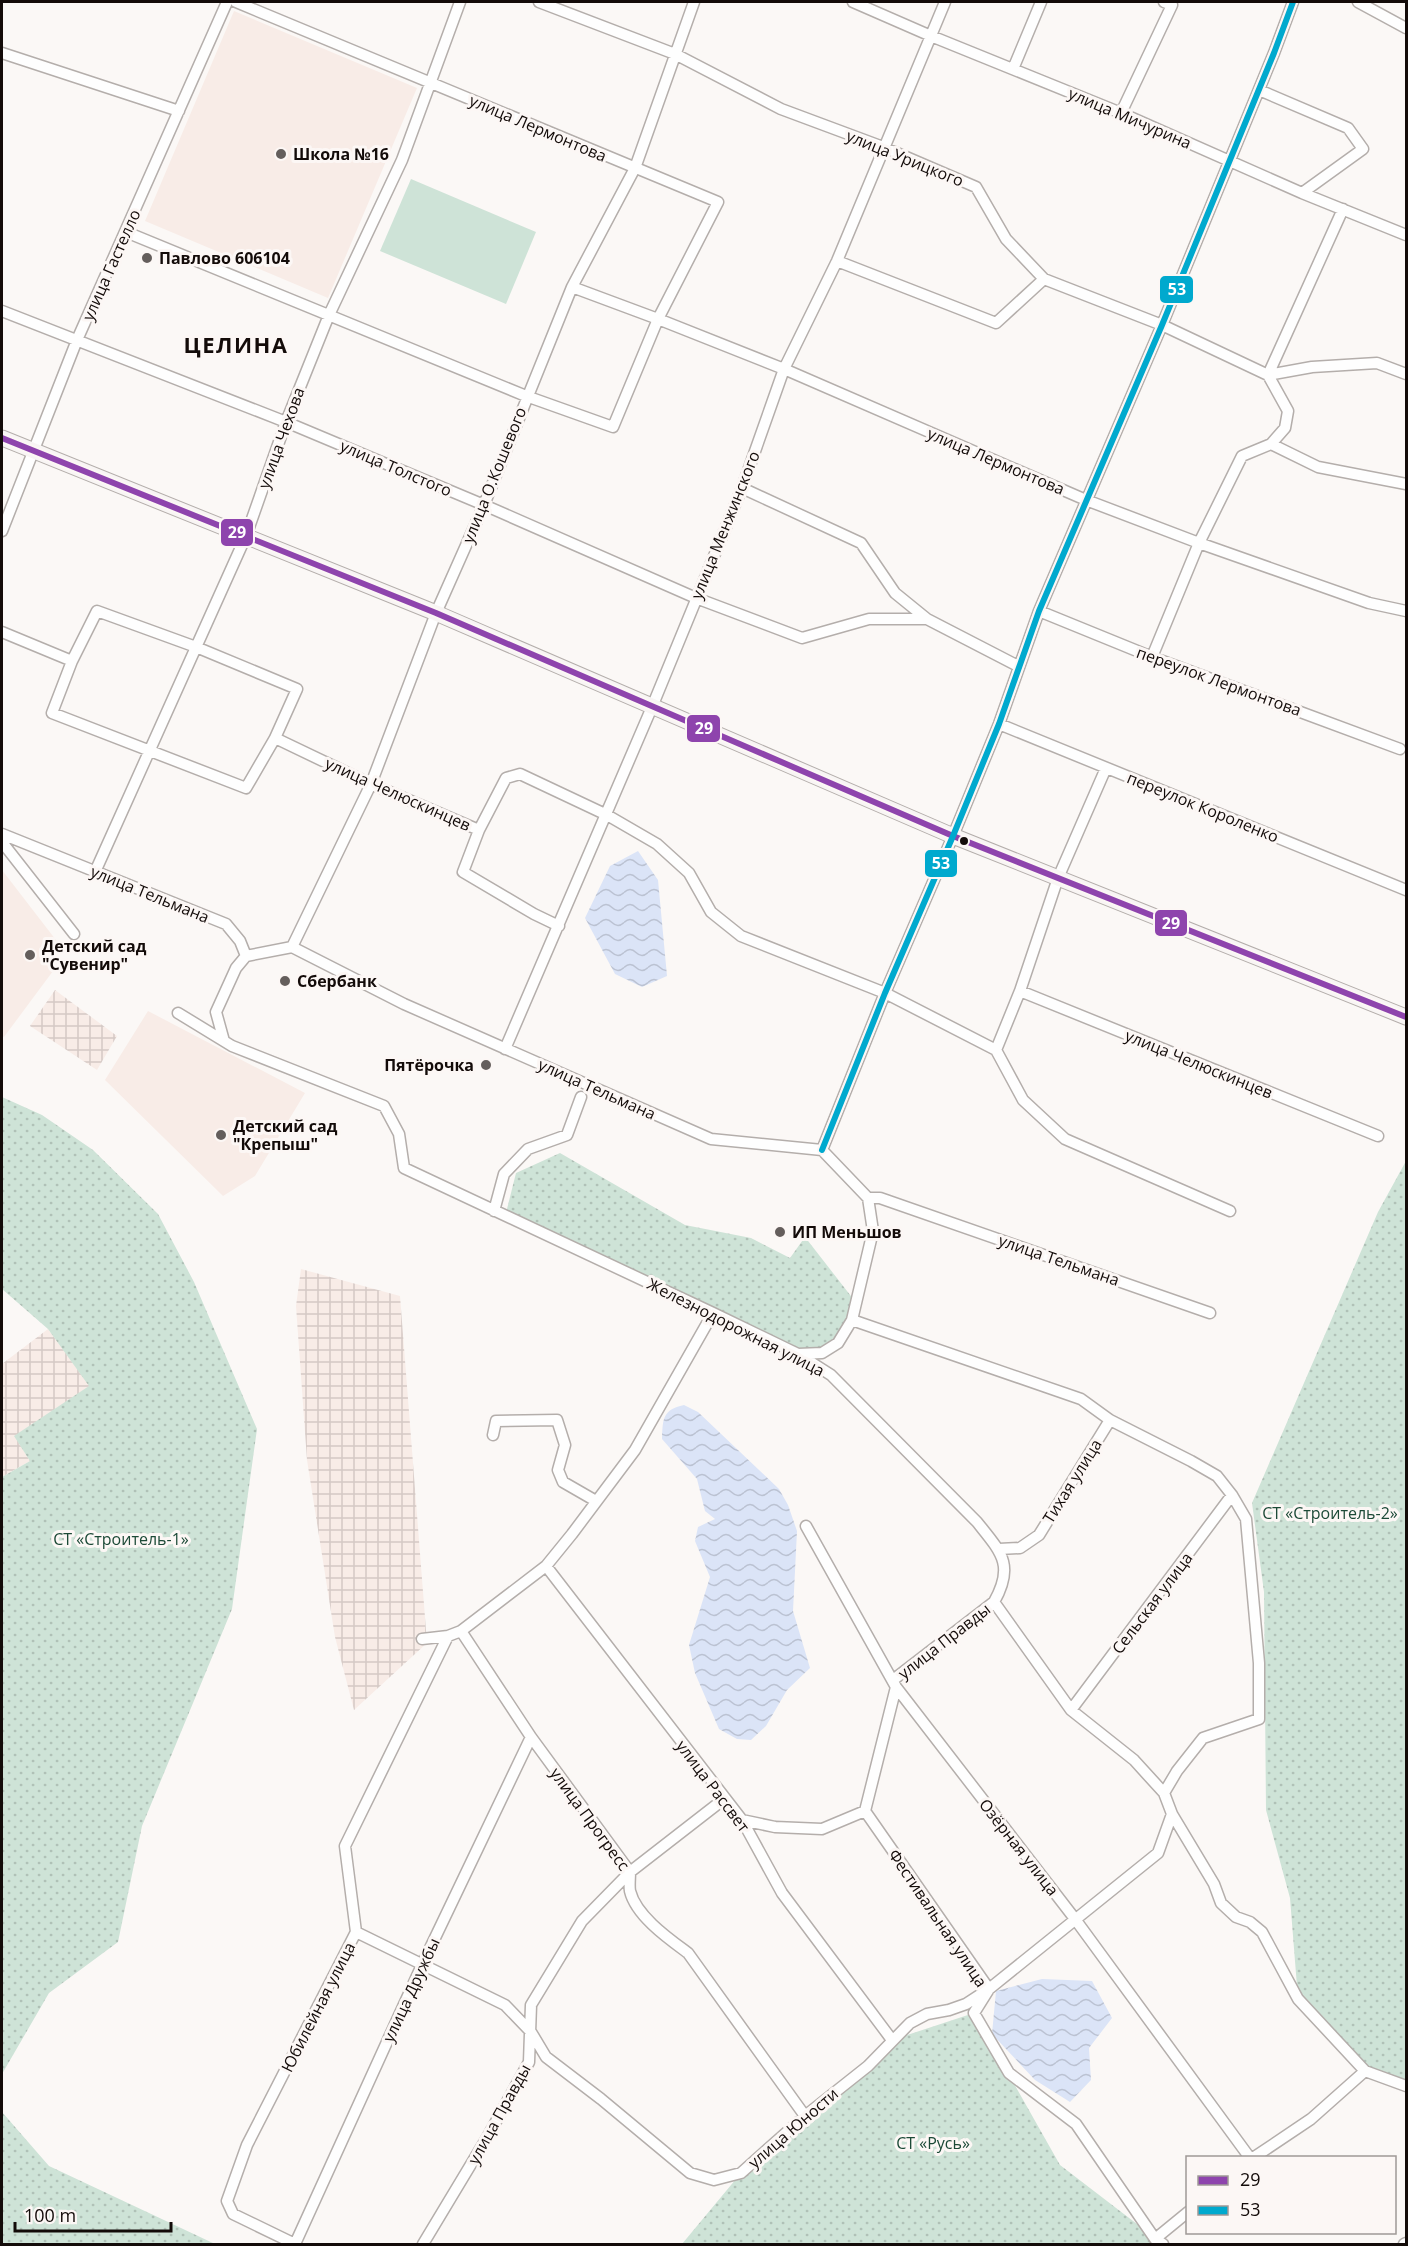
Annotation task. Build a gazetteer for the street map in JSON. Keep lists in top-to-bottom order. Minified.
{"streets":{"street":["улица Мичурина","улица Лермонтова","улица Урицкого","улица Гастелло","улица Чехова","улица Толстого","улица О.Кошевого","улица Менжинского","переулок Лермонтова","улица Челюскинцев","переулок Короленко","улица Тельмана","Железнодорожная улица","Тихая улица","Сельская улица","улица Правды","улица Рассвет","улица Прогресс","Озёрная улица","Фестивальная улица","улица Дружбы","Юбилейная улица","улица Юности"]},"crossings":[["улица Мичурина","улица Менжинского"],["улица Лермонтова","улица Гастелло"],["улица Лермонтова","улица Чехова"],["улица Лермонтова","улица О.Кошевого"],["улица Лермонтова","улица Менжинского"],["улица Урицкого","улица О.Кошевого"],["улица Урицкого","улица Менжинского"],["улица Гастелло","улица Толстого"],["улица Чехова","улица Толстого"],["улица Чехова","улица Тельмана"],["улица Толстого","улица О.Кошевого"],["улица Толстого","улица Менжинского"],["улица О.Кошевого","улица Челюскинцев"],["улица О.Кошевого","улица Тельмана"],["улица Менжинского","улица Челюскинцев"],["улица Менжинского","улица Тельмана"],["Железнодорожная улица","Тихая улица"],["улица Правды","улица Рассвет"],["улица Правды","улица Прогресс"],["улица Правды","Озёрная улица"],["улица Правды","улица Юности"],["улица Рассвет","улица Юности"],["улица Прогресс","улица Дружбы"],["улица Прогресс","улица Юности"],["Озёрная улица","улица Юности"],["Фестивальная улица","улица Юности"],["улица Дружбы","Юбилейная улица"],["улица Дружбы","улица Юности"],["Юбилейная улица","улица Юности"]],"districts":["ЦЕЛИНА"],"parks":["СТ «Строитель-2»","СТ «Строитель-1»","СТ «Русь»"],"places":["Школа №16","Павлово 606104","Детский сад \"Сувенир\"","Сбербанк","Пятёрочка","Детский сад \"Крепыш\"","ИП Меньшов"],"lines":["transit line 53","transit line 29"],"legend":["29","53"],"scale_bar":"100 m"}
